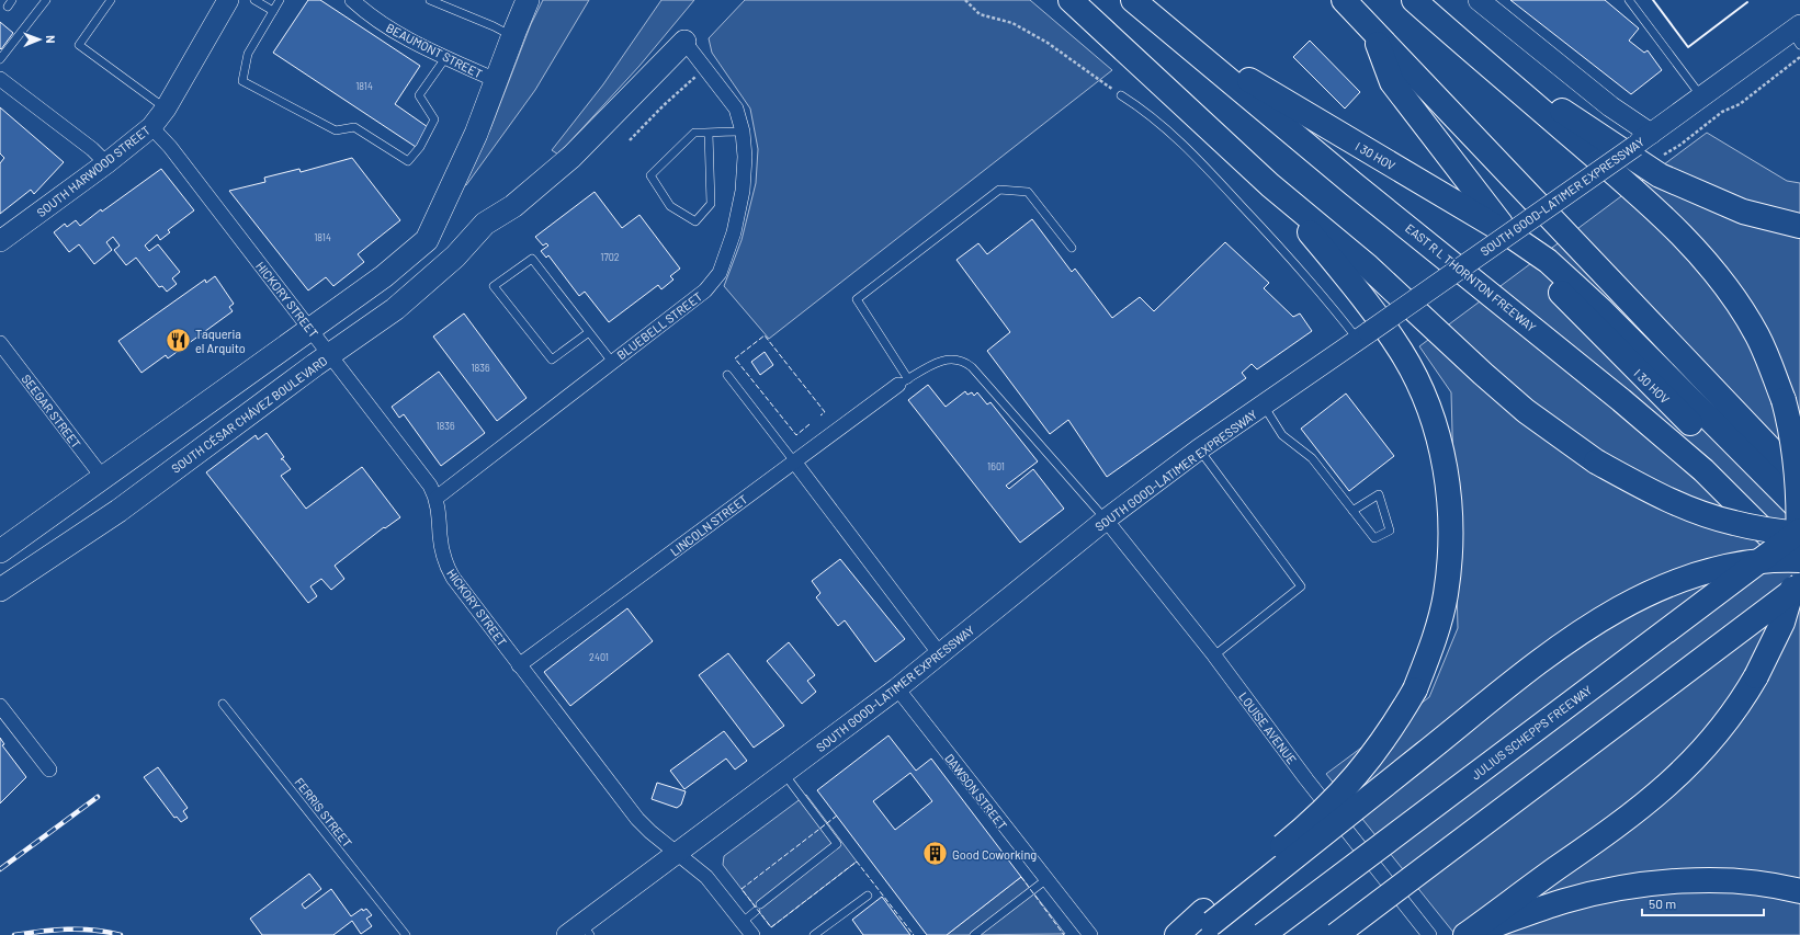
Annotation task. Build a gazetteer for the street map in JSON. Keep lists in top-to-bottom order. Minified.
{"streets":{"highway":["I 30 HOV","EAST R L THORNTON FREEWAY","JULIUS SCHEPPS FREEWAY"],"main road":["SOUTH HARWOOD STREET","SOUTH GOOD-LATIMER EXPRESSWAY","SOUTH CÉSAR CHÁVEZ BOULEVARD"],"street":["BEAUMONT STREET","HICKORY STREET","BLUEBELL STREET","SEEGAR STREET","LINCOLN STREET","LOUISE AVENUE","DAWSON STREET"],"lane":["FERRIS STREET"]},"crossings":[["I 30 HOV","EAST R L THORNTON FREEWAY"],["I 30 HOV","JULIUS SCHEPPS FREEWAY"],["SOUTH HARWOOD STREET","HICKORY STREET"],["SOUTH GOOD-LATIMER EXPRESSWAY","HICKORY STREET"],["SOUTH GOOD-LATIMER EXPRESSWAY","LOUISE AVENUE"],["SOUTH GOOD-LATIMER EXPRESSWAY","DAWSON STREET"],["HICKORY STREET","BLUEBELL STREET"],["HICKORY STREET","SOUTH CÉSAR CHÁVEZ BOULEVARD"],["HICKORY STREET","LINCOLN STREET"],["BLUEBELL STREET","SOUTH CÉSAR CHÁVEZ BOULEVARD"]],"places":{"restaurant":["Taqueria el Arquito"],"building":["Good Coworking"]},"house_numbers":["1814","1814","1702","1836","1836","1601","2401"],"scale_bar":"50 m","north":"right"}
